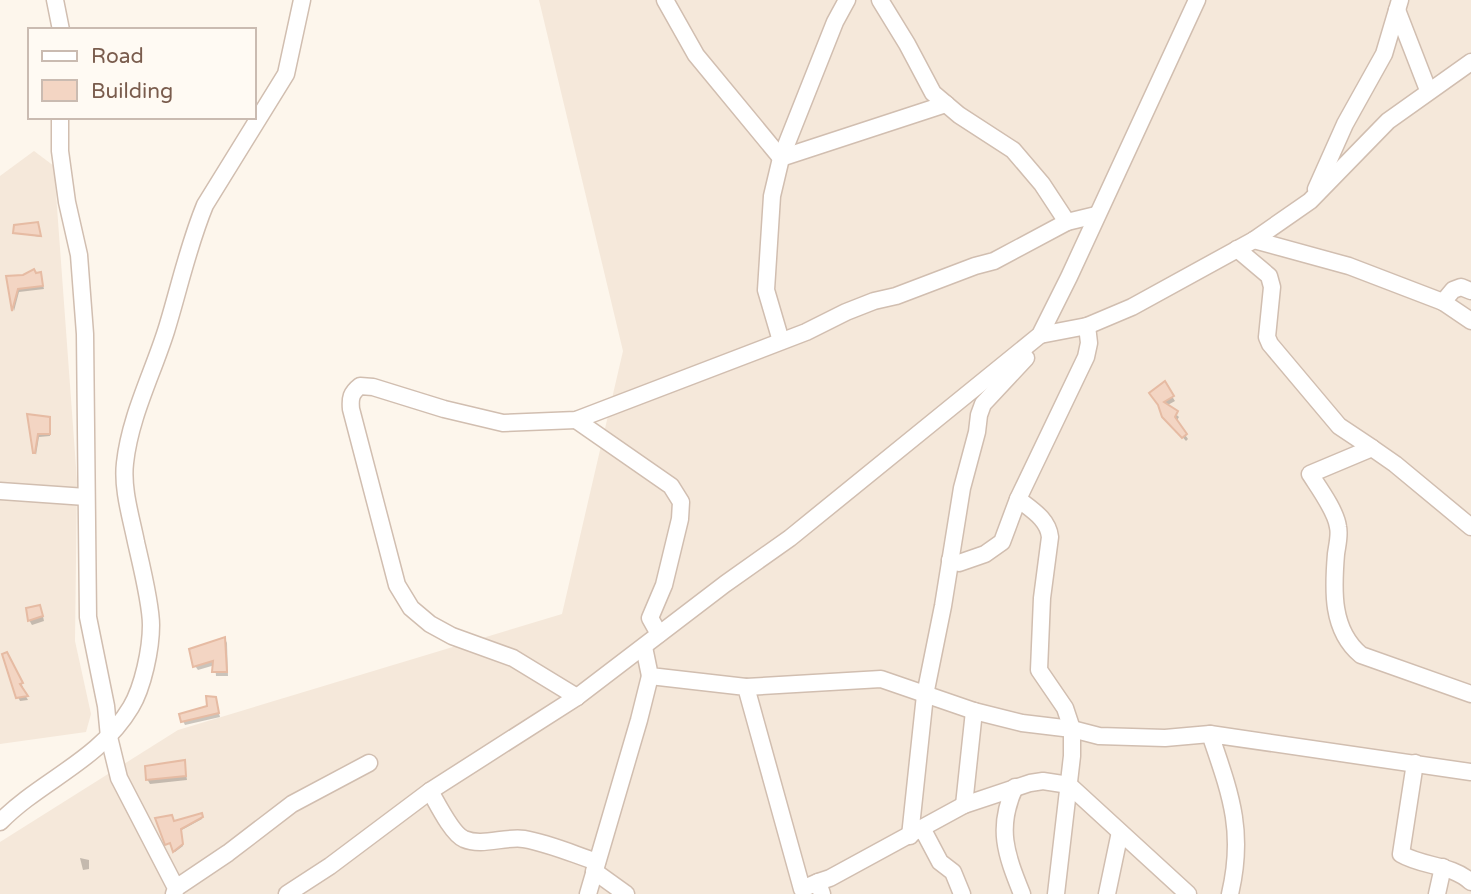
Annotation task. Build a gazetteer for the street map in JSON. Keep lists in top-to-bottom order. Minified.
{"legend":["Road","Building"]}
